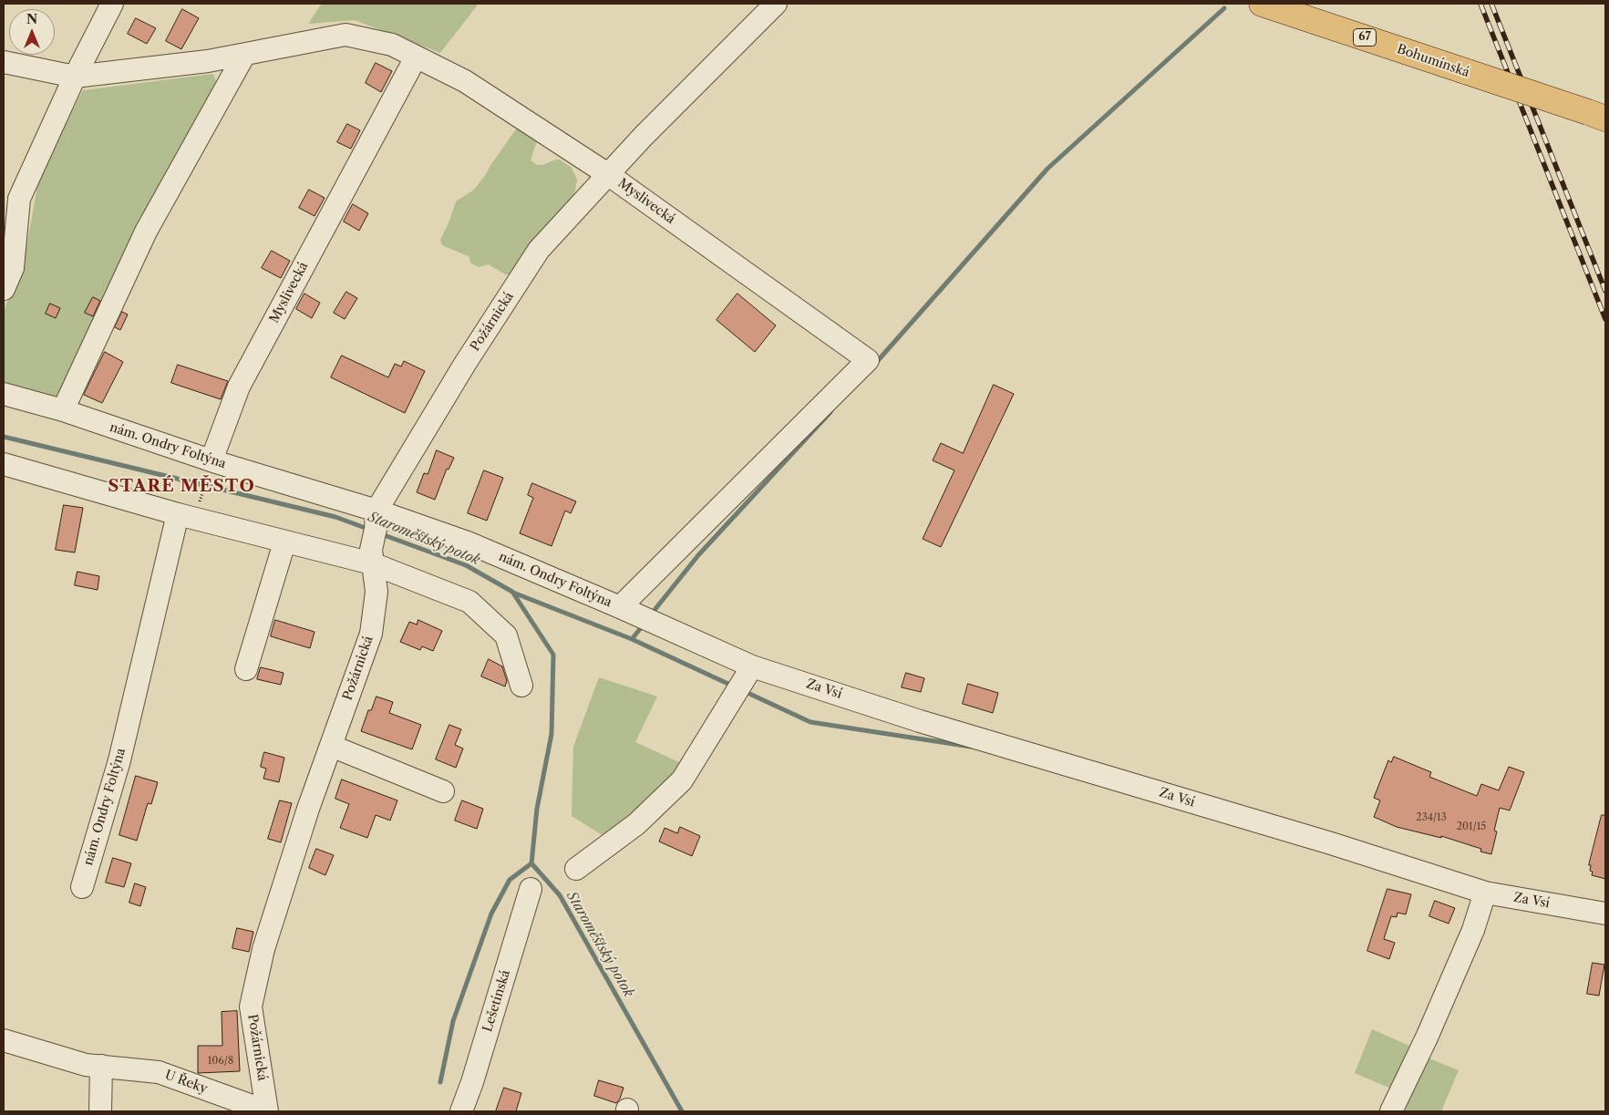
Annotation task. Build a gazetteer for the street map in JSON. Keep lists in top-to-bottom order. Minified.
{"streets":{"main road":["67","Bohumínská"],"street":["Myslivecká","Požárnická","nám. Ondry Foltýna","Za Vsí","Lešetínská","U Řeky"]},"crossings":[["Myslivecká","Požárnická"],["Myslivecká","nám. Ondry Foltýna"],["Myslivecká","Za Vsí"],["Požárnická","nám. Ondry Foltýna"],["Požárnická","U Řeky"],["nám. Ondry Foltýna","Za Vsí"]],"districts":["STARÉ MĚSTO"],"water":["Staroměstský potok"],"house_numbers":["234/13","201/15","106/8"],"north":"top"}
